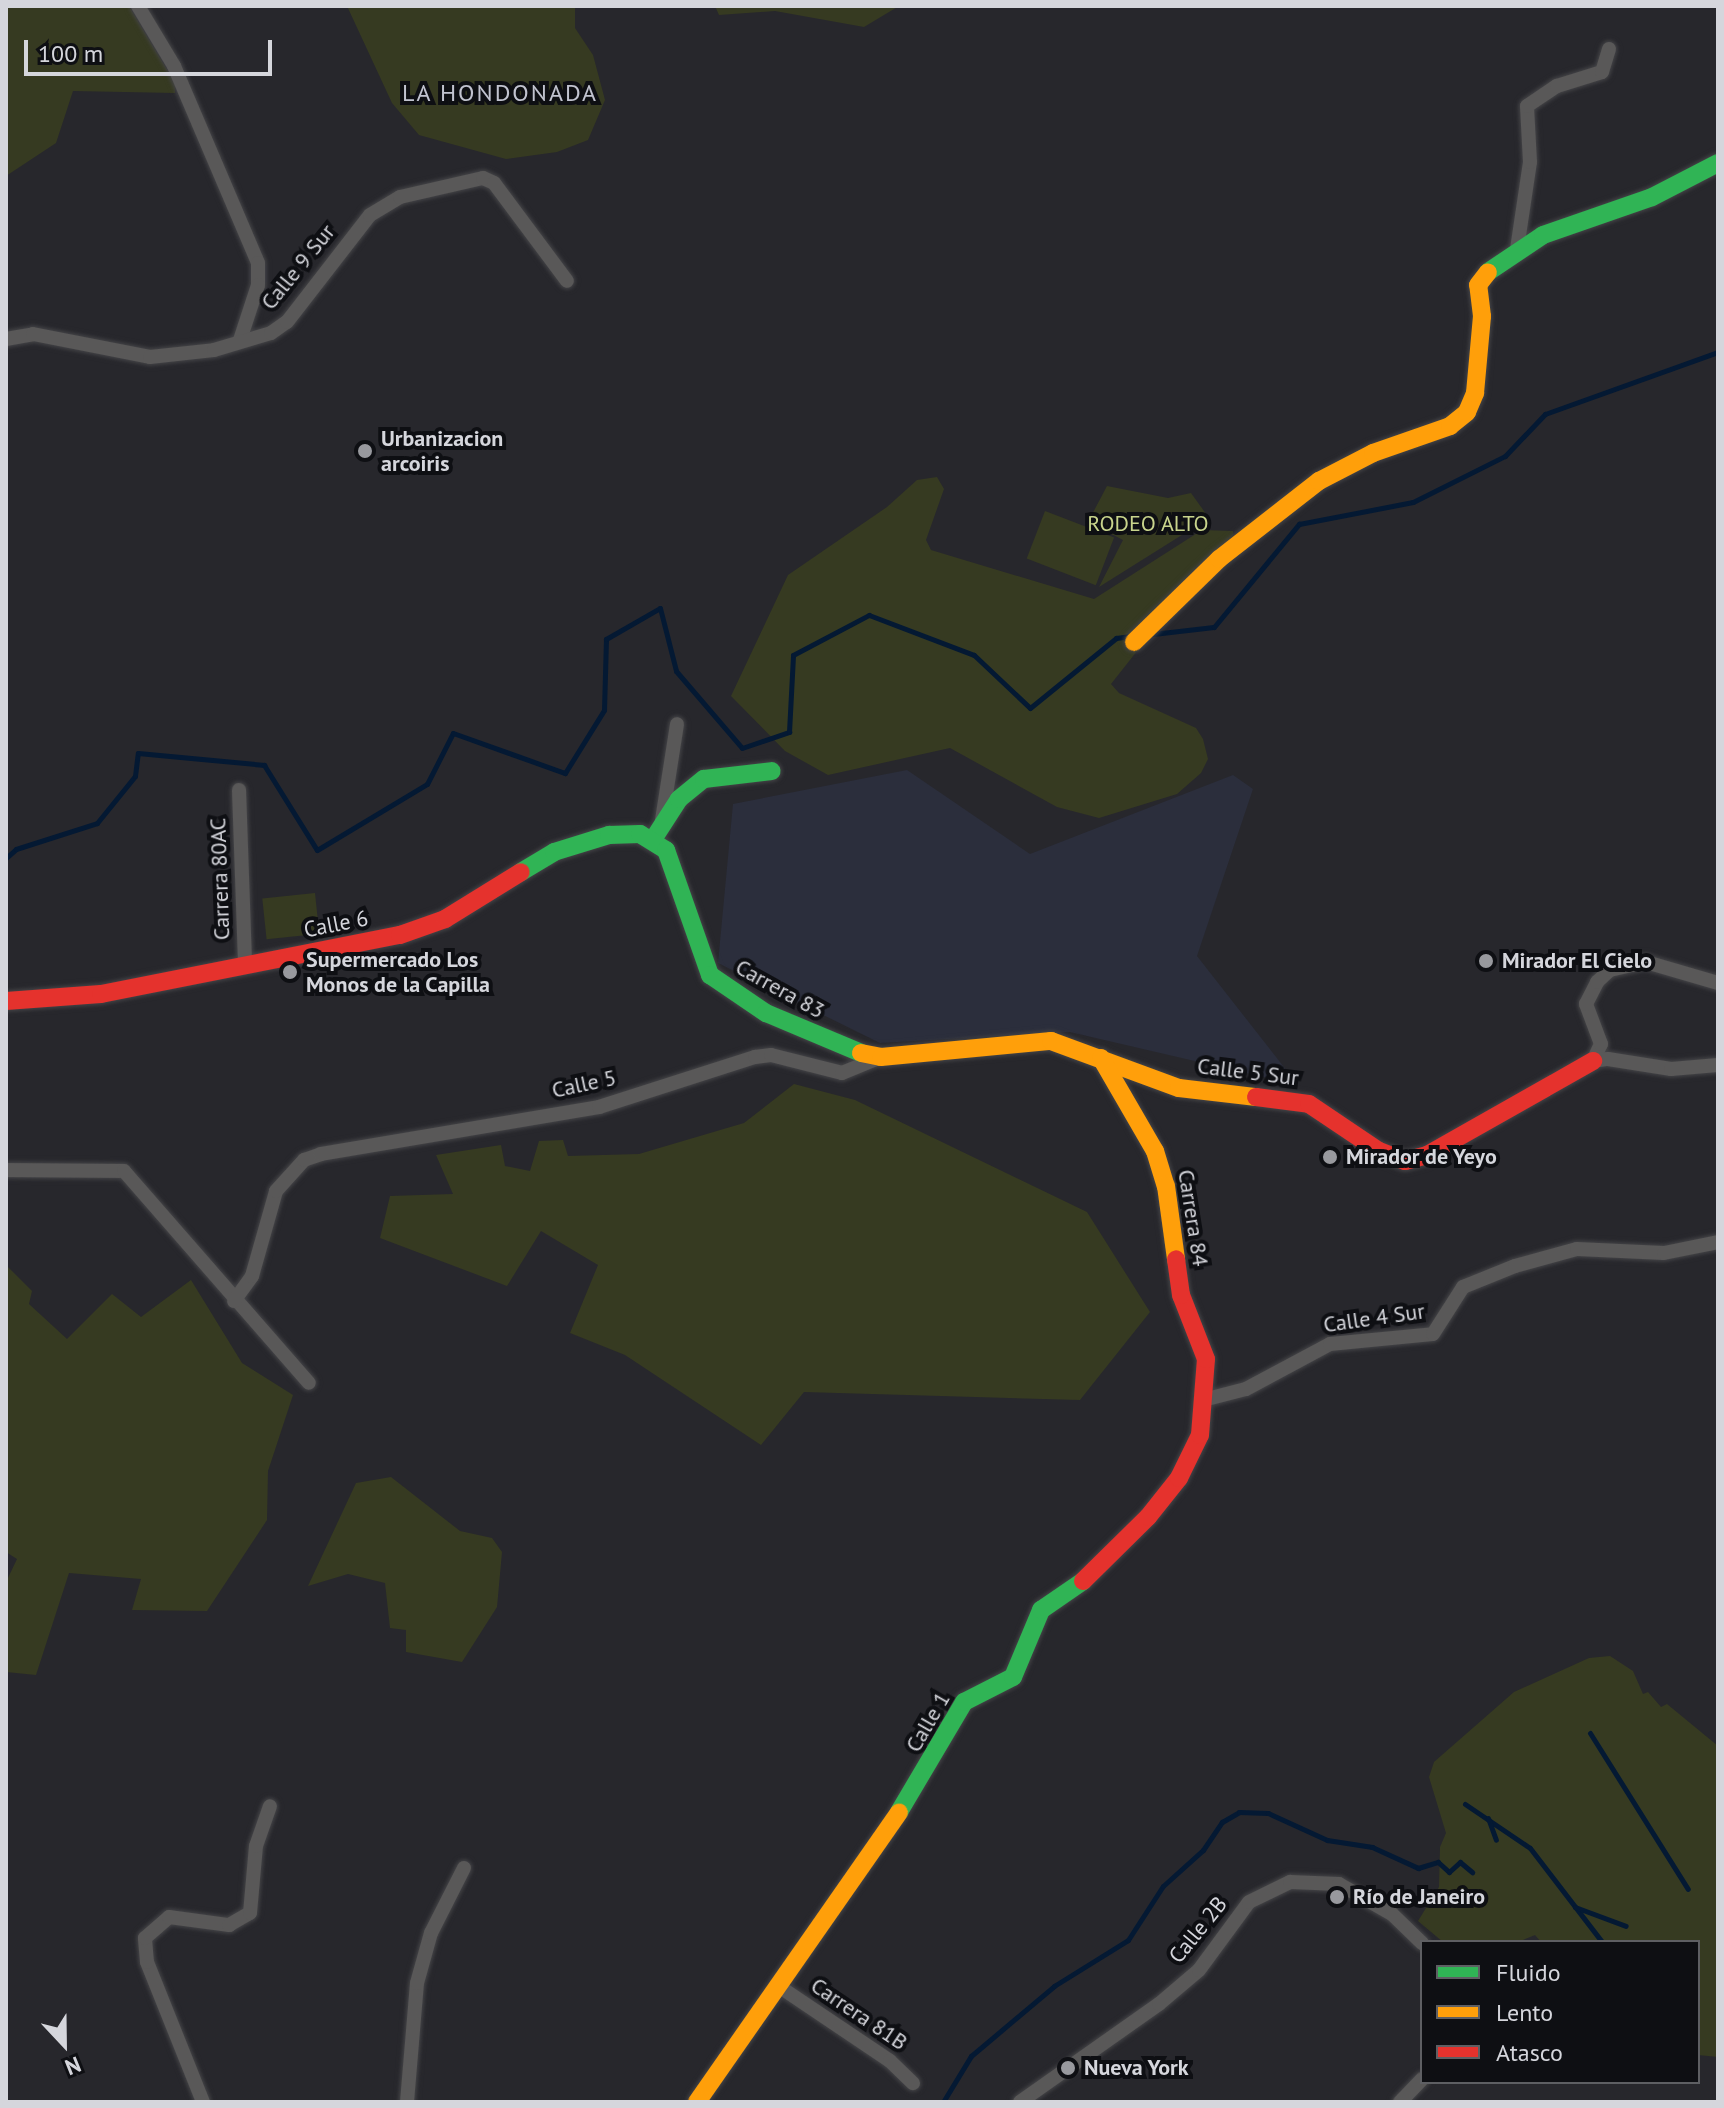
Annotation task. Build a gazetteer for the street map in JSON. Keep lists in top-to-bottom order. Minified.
{"streets":{"street":["Calle 9 Sur","Carrera 80AC","Calle 6","Carrera 83","Calle 5 Sur","Calle 5","Carrera 84","Calle 4 Sur","Calle 1","Calle 2B","Carrera 81B"]},"crossings":[["Carrera 80AC","Calle 6"],["Calle 6","Carrera 83"],["Carrera 83","Calle 5 Sur"],["Carrera 83","Calle 5"],["Calle 5 Sur","Calle 5"],["Calle 5 Sur","Carrera 84"],["Carrera 84","Calle 1"],["Calle 4 Sur","Calle 1"],["Calle 1","Carrera 81B"]],"districts":["LA HONDONADA"],"parks":["RODEO ALTO"],"places":["Urbanizacion arcoiris","Mirador El Cielo","Supermercado Los Monos de la Capilla","Mirador de Yeyo","Río de Janeiro","Nueva York"],"legend":["Fluido","Lento","Atasco"],"scale_bar":"100 m","north":"bottom"}
